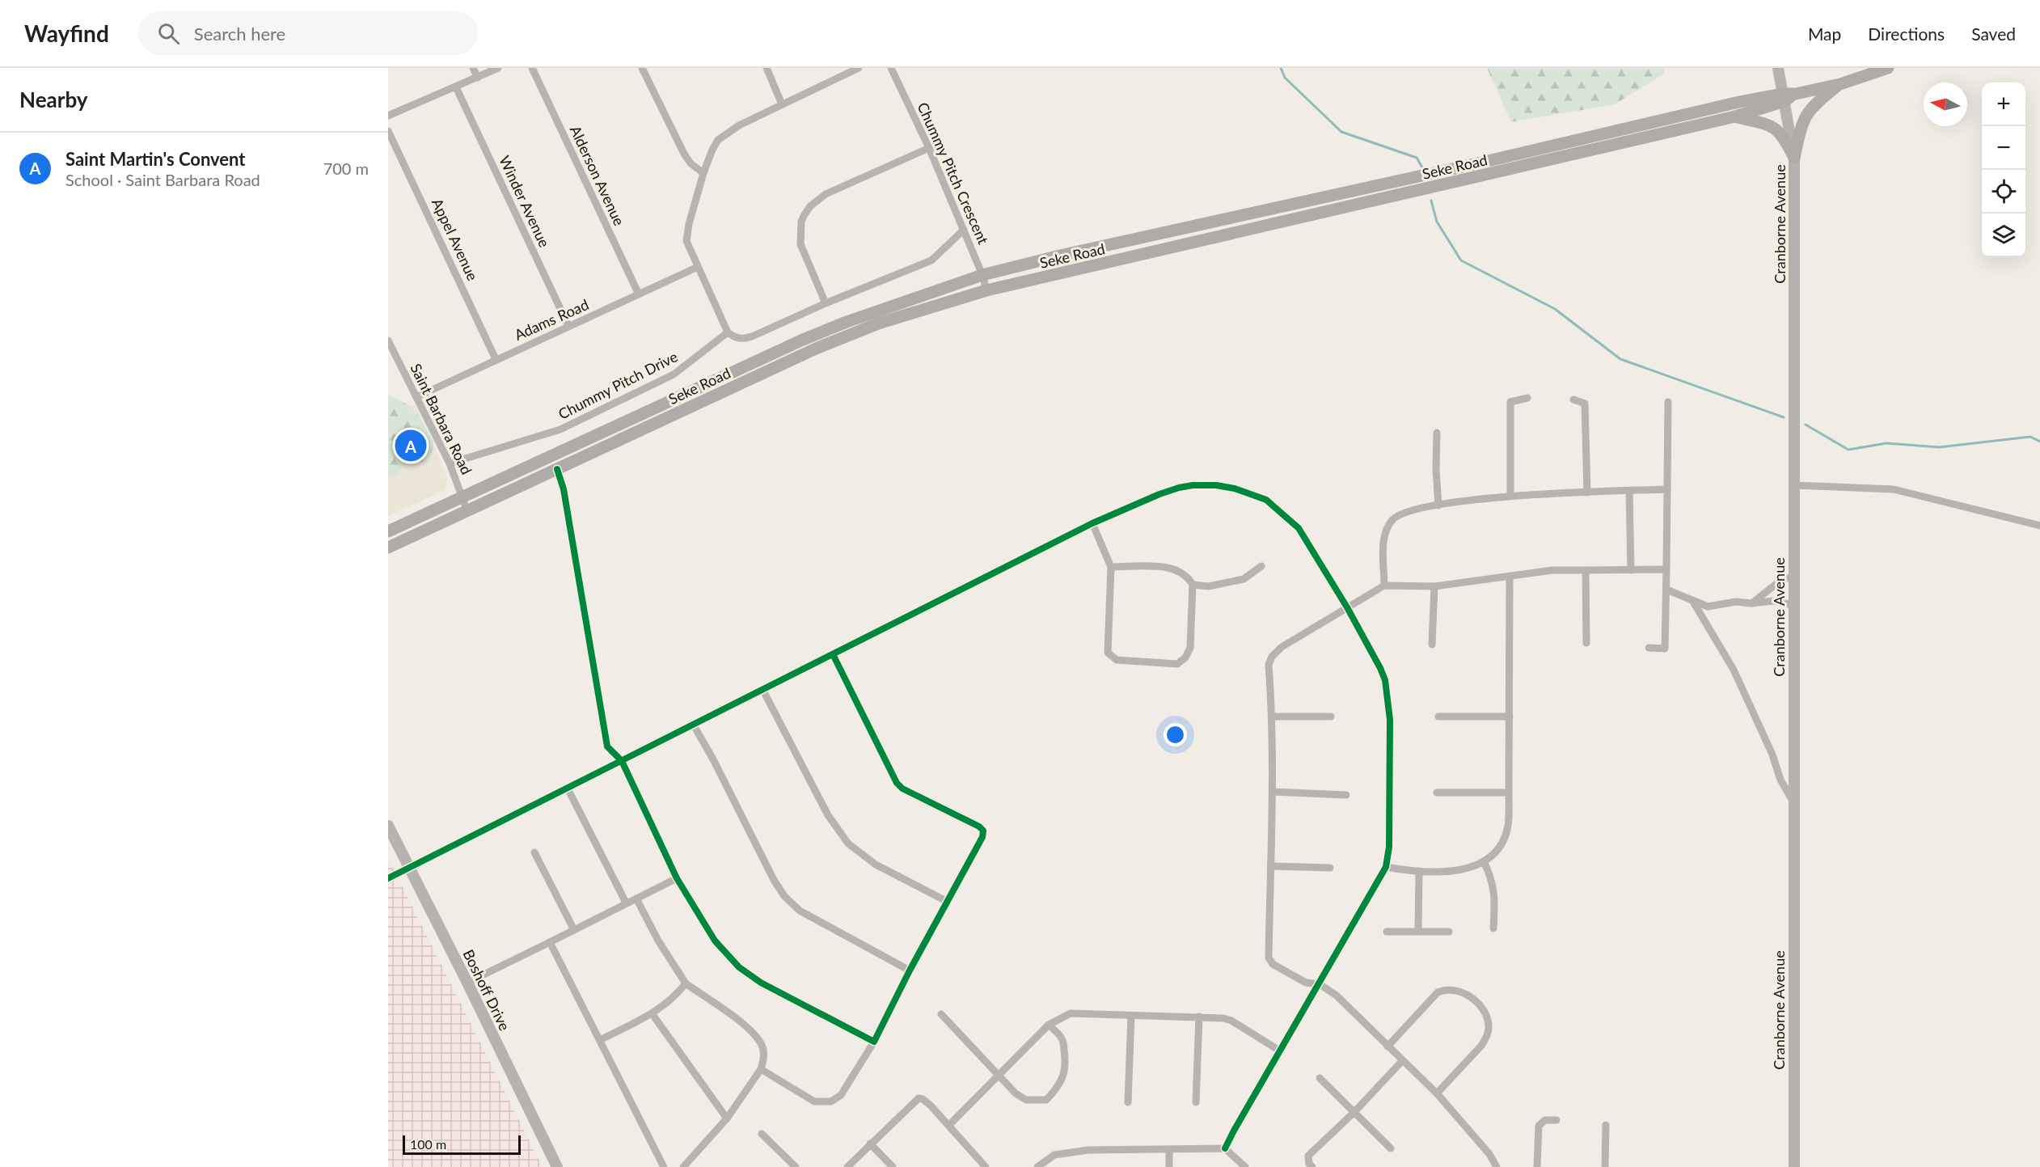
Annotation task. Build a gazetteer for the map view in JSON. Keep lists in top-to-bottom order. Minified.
{"streets":{"main road":["Seke Road"],"street":["Chummy Pitch Crescent","Alderson Avenue","Winder Avenue","Cranborne Avenue","Appel Avenue","Adams Road","Chummy Pitch Drive","Saint Barbara Road","Boshoff Drive"]},"crossings":[["Seke Road","Chummy Pitch Crescent"],["Seke Road","Cranborne Avenue"],["Seke Road","Saint Barbara Road"],["Alderson Avenue","Adams Road"],["Winder Avenue","Adams Road"],["Appel Avenue","Adams Road"],["Adams Road","Saint Barbara Road"],["Chummy Pitch Drive","Saint Barbara Road"]],"scale_bar":"100 m","north":"left","page":{"header":"Wayfind","search":"Search here","nav":["Map","Directions","Saved"],"heading":"Nearby","map_buttons":["+","−"],"list":[{"mark":"A","name":"Saint Martin's Convent","note":"School · Saint Barbara Road","value":"700 m"}],"pins":"A","scale":"100 m"}}
